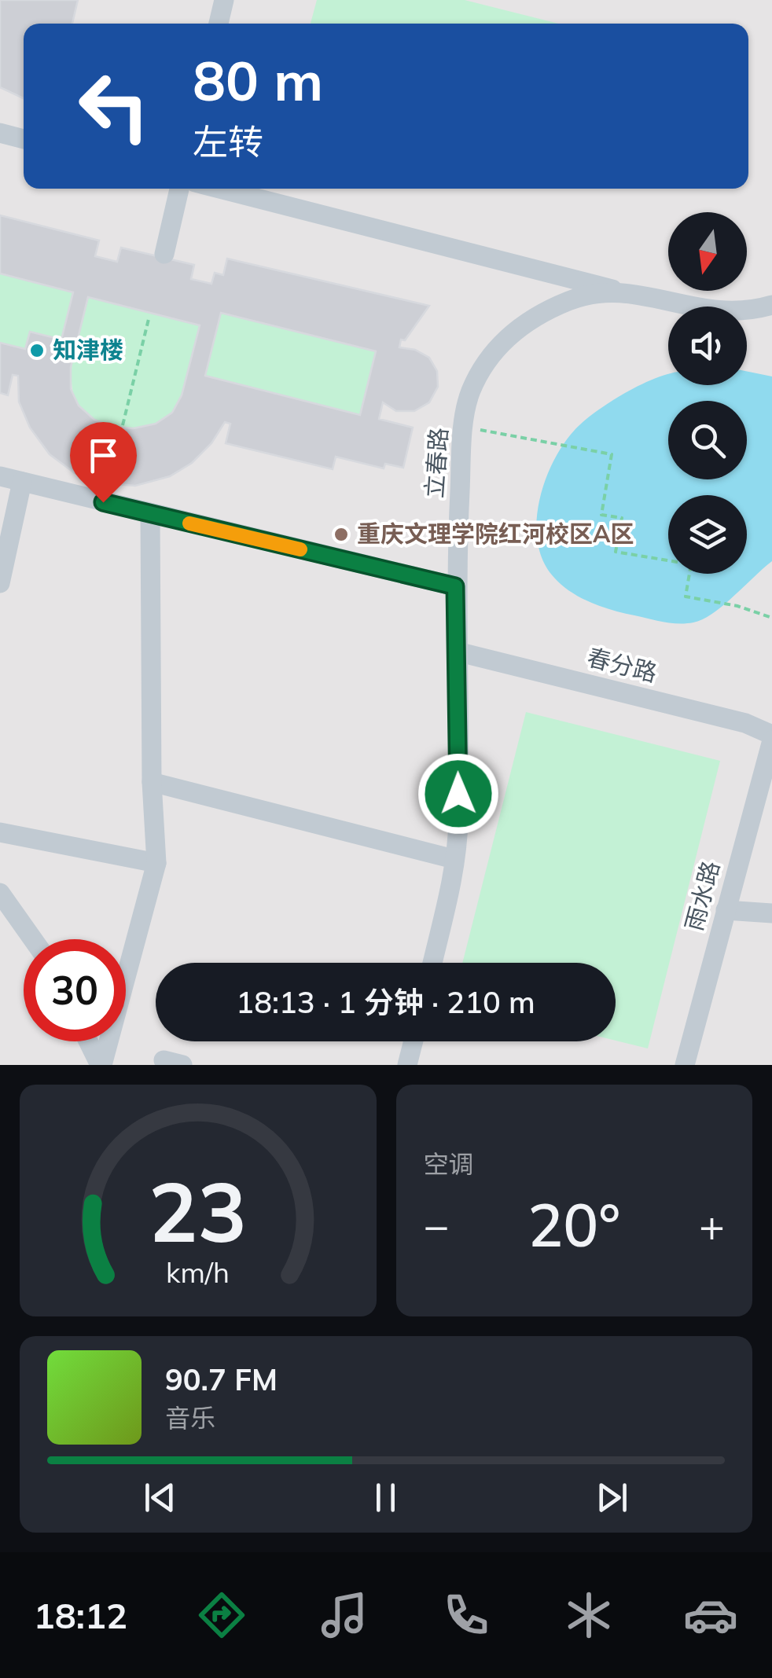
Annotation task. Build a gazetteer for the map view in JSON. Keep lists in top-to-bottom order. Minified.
{"streets":{"street":["立春路","春分路","雨水路"]},"crossings":[["立春路","春分路"],["春分路","雨水路"]],"places":["知津楼","重庆文理学院红河校区A区"],"north":"bottom","page":{"turn":["80 m","左转"],"limit":"30","trip":"18:13 · 1 分钟 · 210 m","tile":"空调","heat":["−","20°","+"],"song":["90.7 FM","音乐"],"tabs":"18:12","gauge":["23","km/h"]}}
